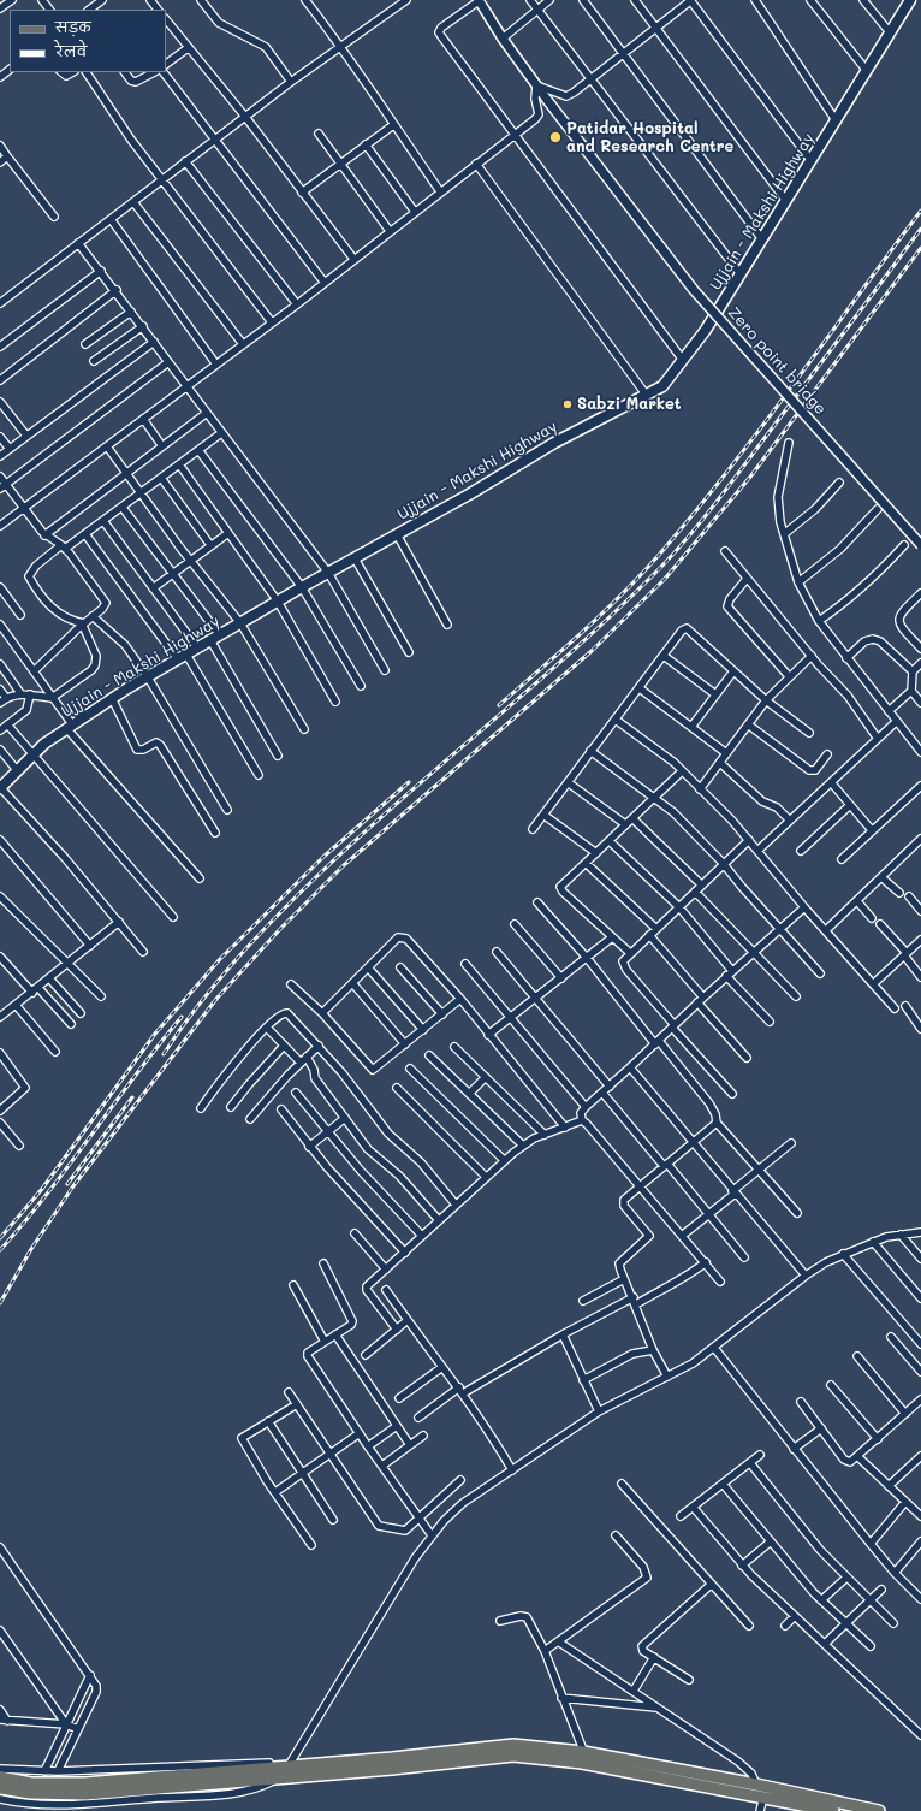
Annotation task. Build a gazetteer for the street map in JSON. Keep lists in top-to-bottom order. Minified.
{"streets":{"main road":["Ujjain - Makshi Highway"],"street":["Zero point bridge"]},"places":["Patidar Hospital and Research Centre","Sabzi Market"],"legend":["सड़क","रेलवे"]}
